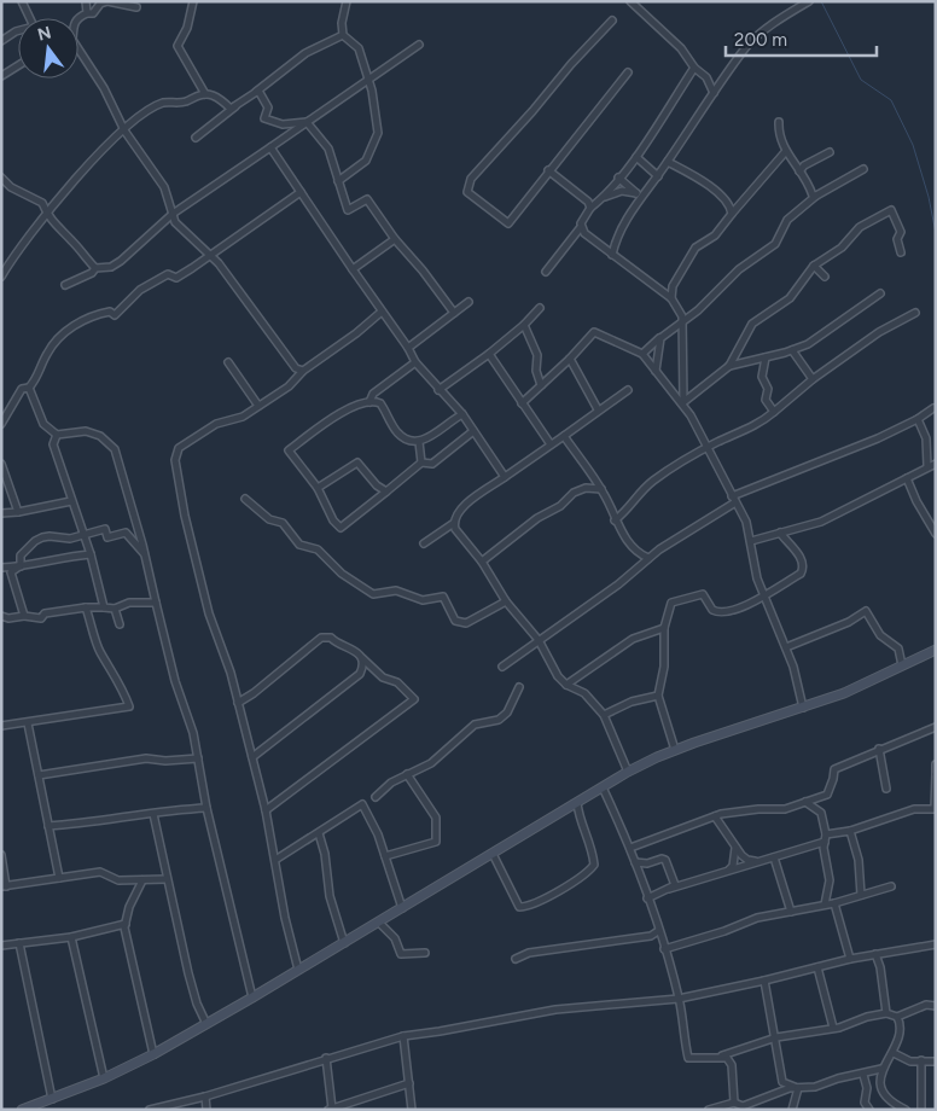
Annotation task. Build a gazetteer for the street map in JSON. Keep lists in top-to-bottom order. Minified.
{"scale_bar":"200 m","north":"top"}
